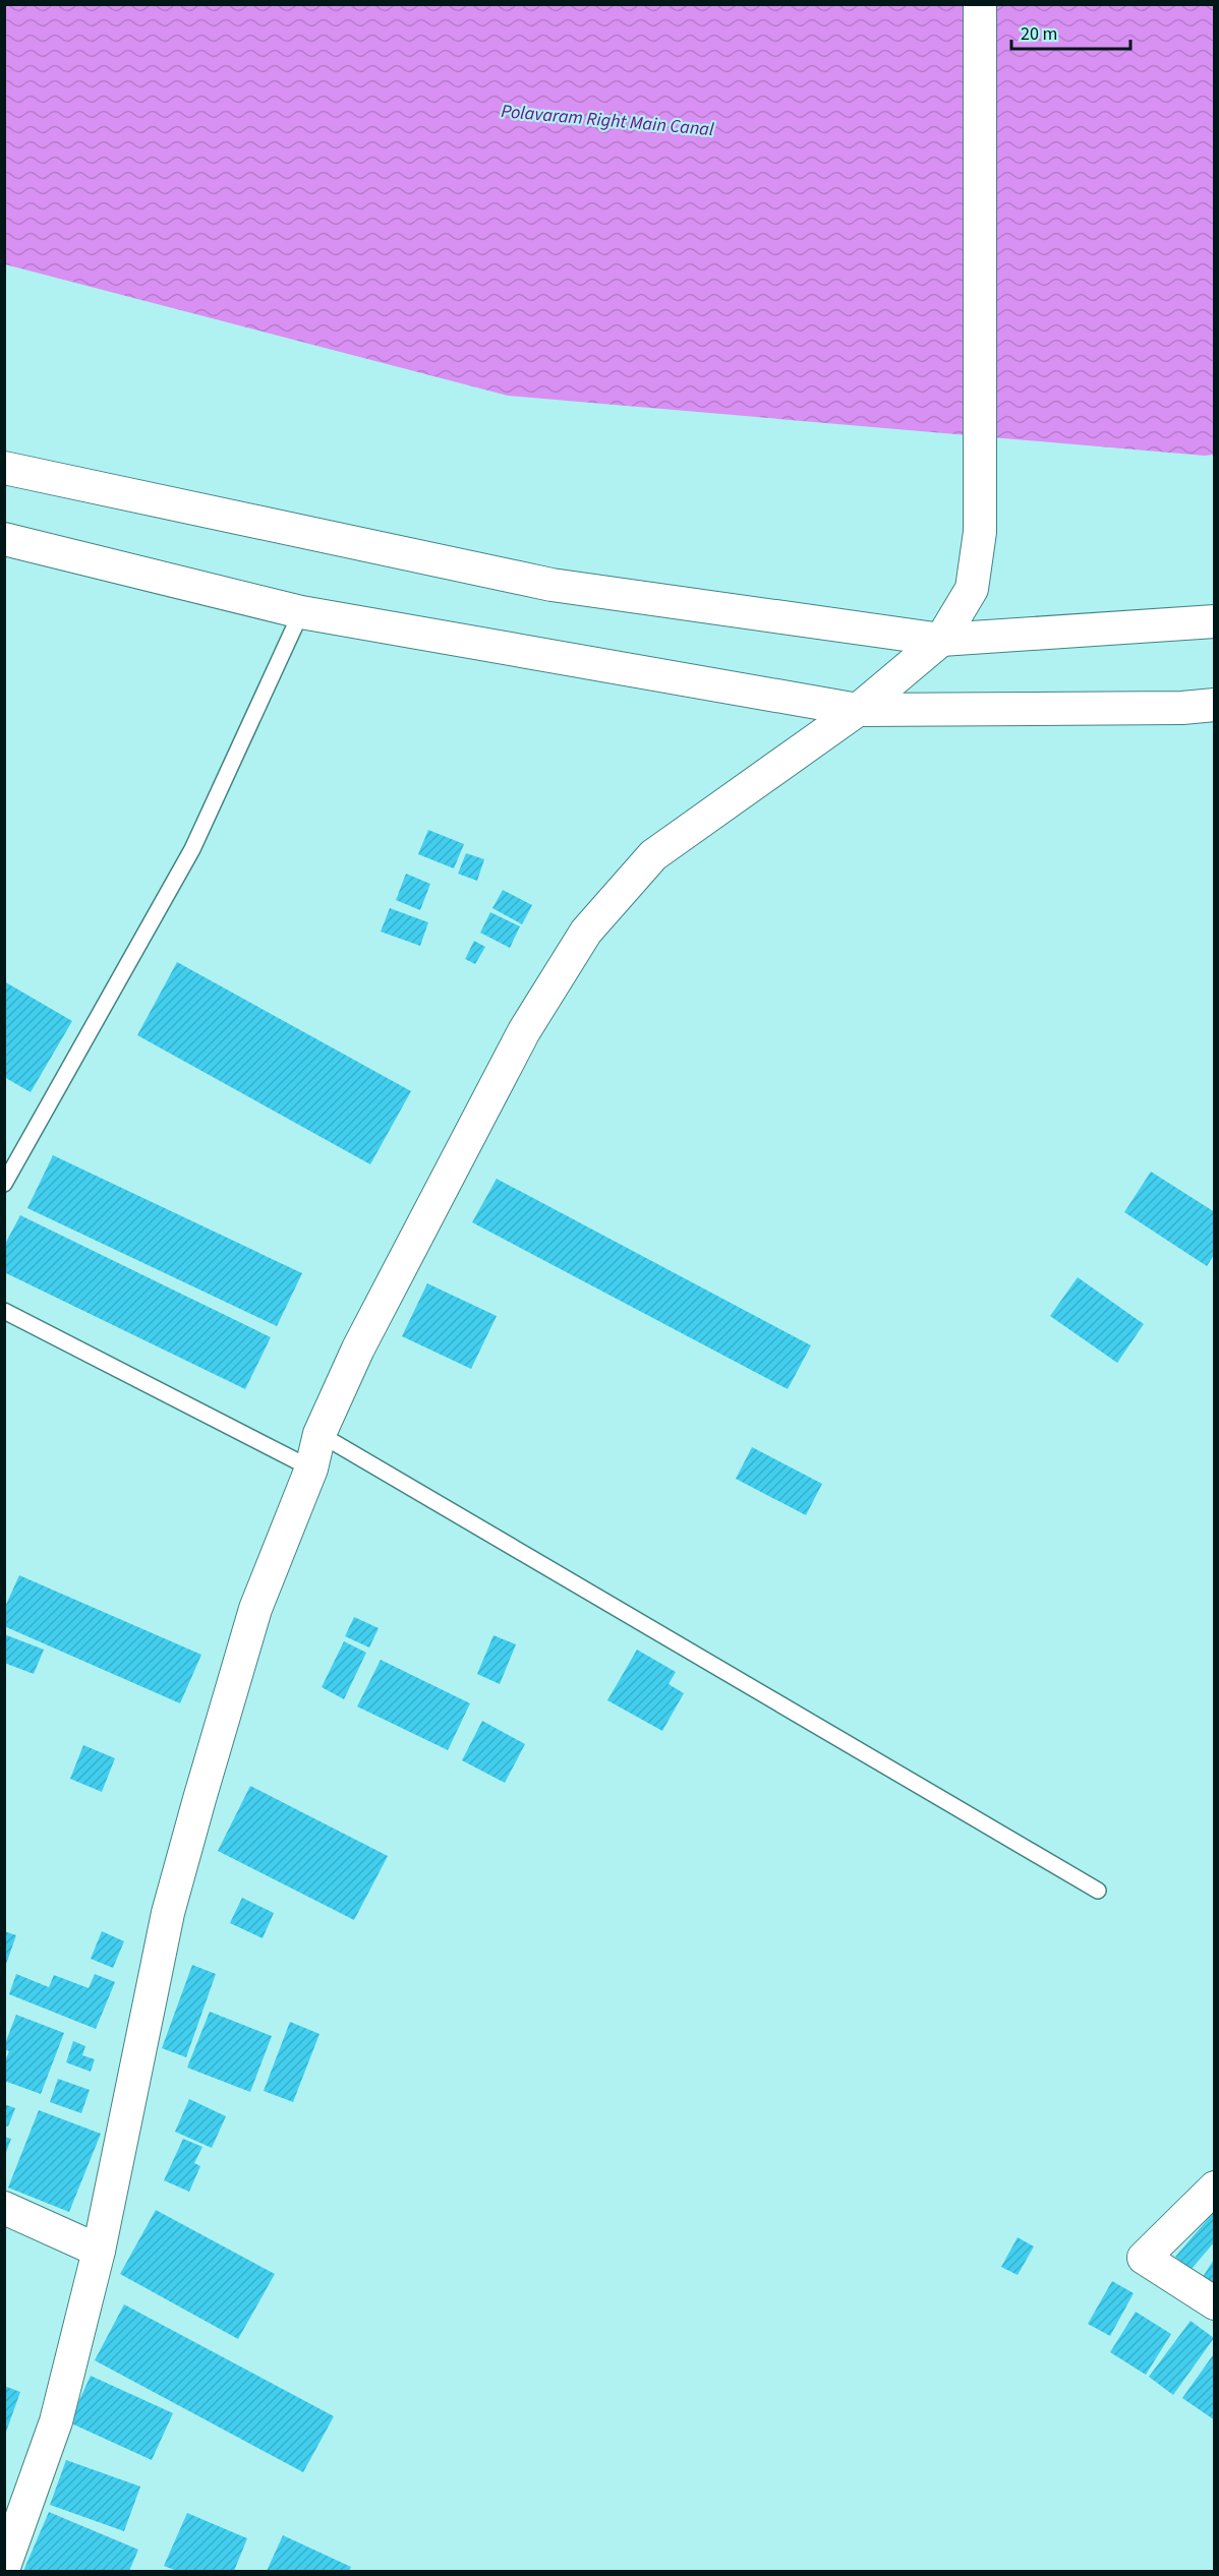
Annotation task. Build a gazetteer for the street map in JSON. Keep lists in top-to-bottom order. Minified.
{"water":["Polavaram Right Main Canal"],"scale_bar":"20 m"}
